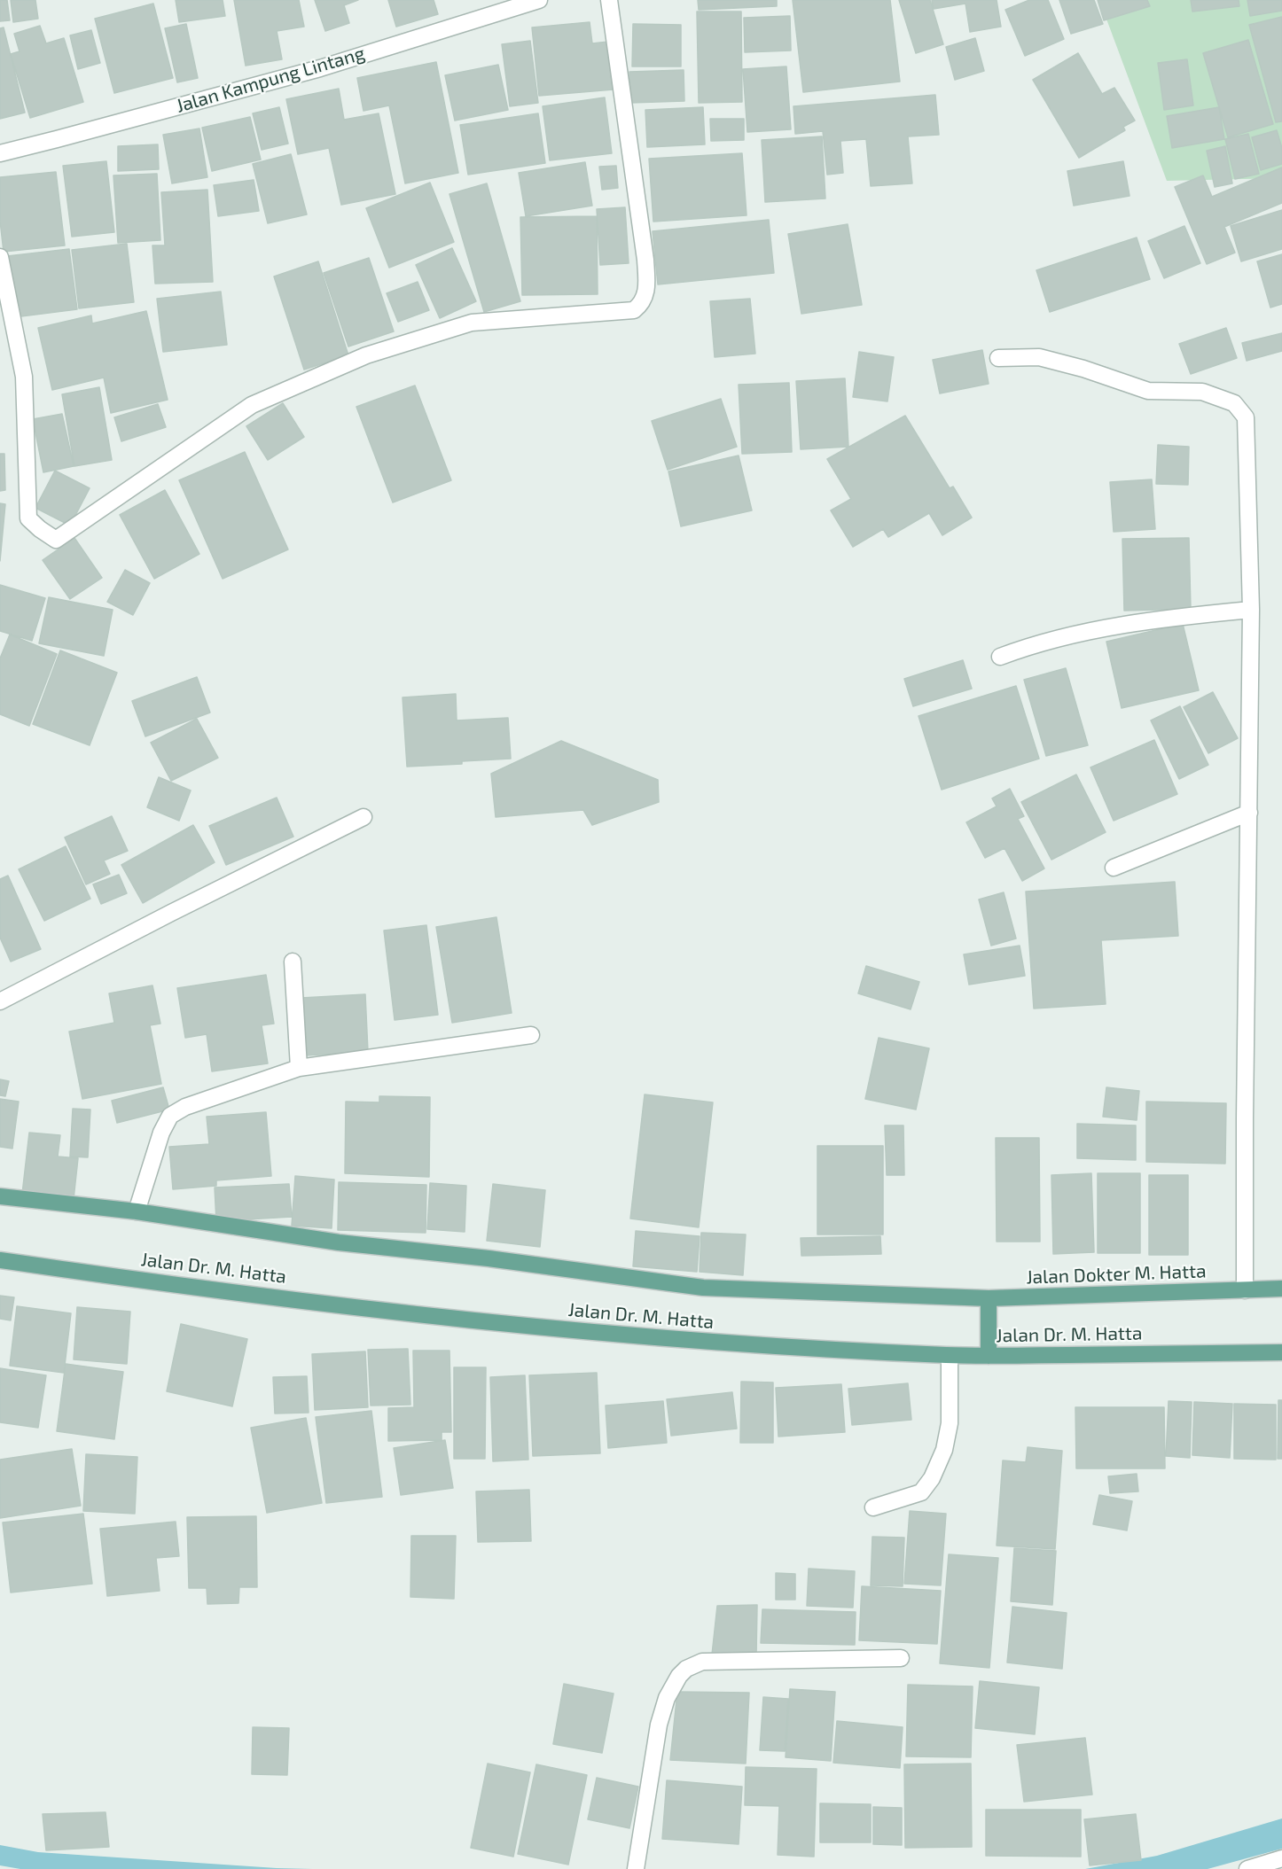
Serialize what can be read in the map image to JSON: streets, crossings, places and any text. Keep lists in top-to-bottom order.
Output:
{
  "streets": {
    "main road": ["Jalan Dr. M. Hatta", "Jalan Dokter M. Hatta"],
    "street": ["Jalan Kampung Lintang"]
  },
  "crossings": [
    ["Jalan Dr. M. Hatta", "Jalan Dokter M. Hatta"]
  ]
}
